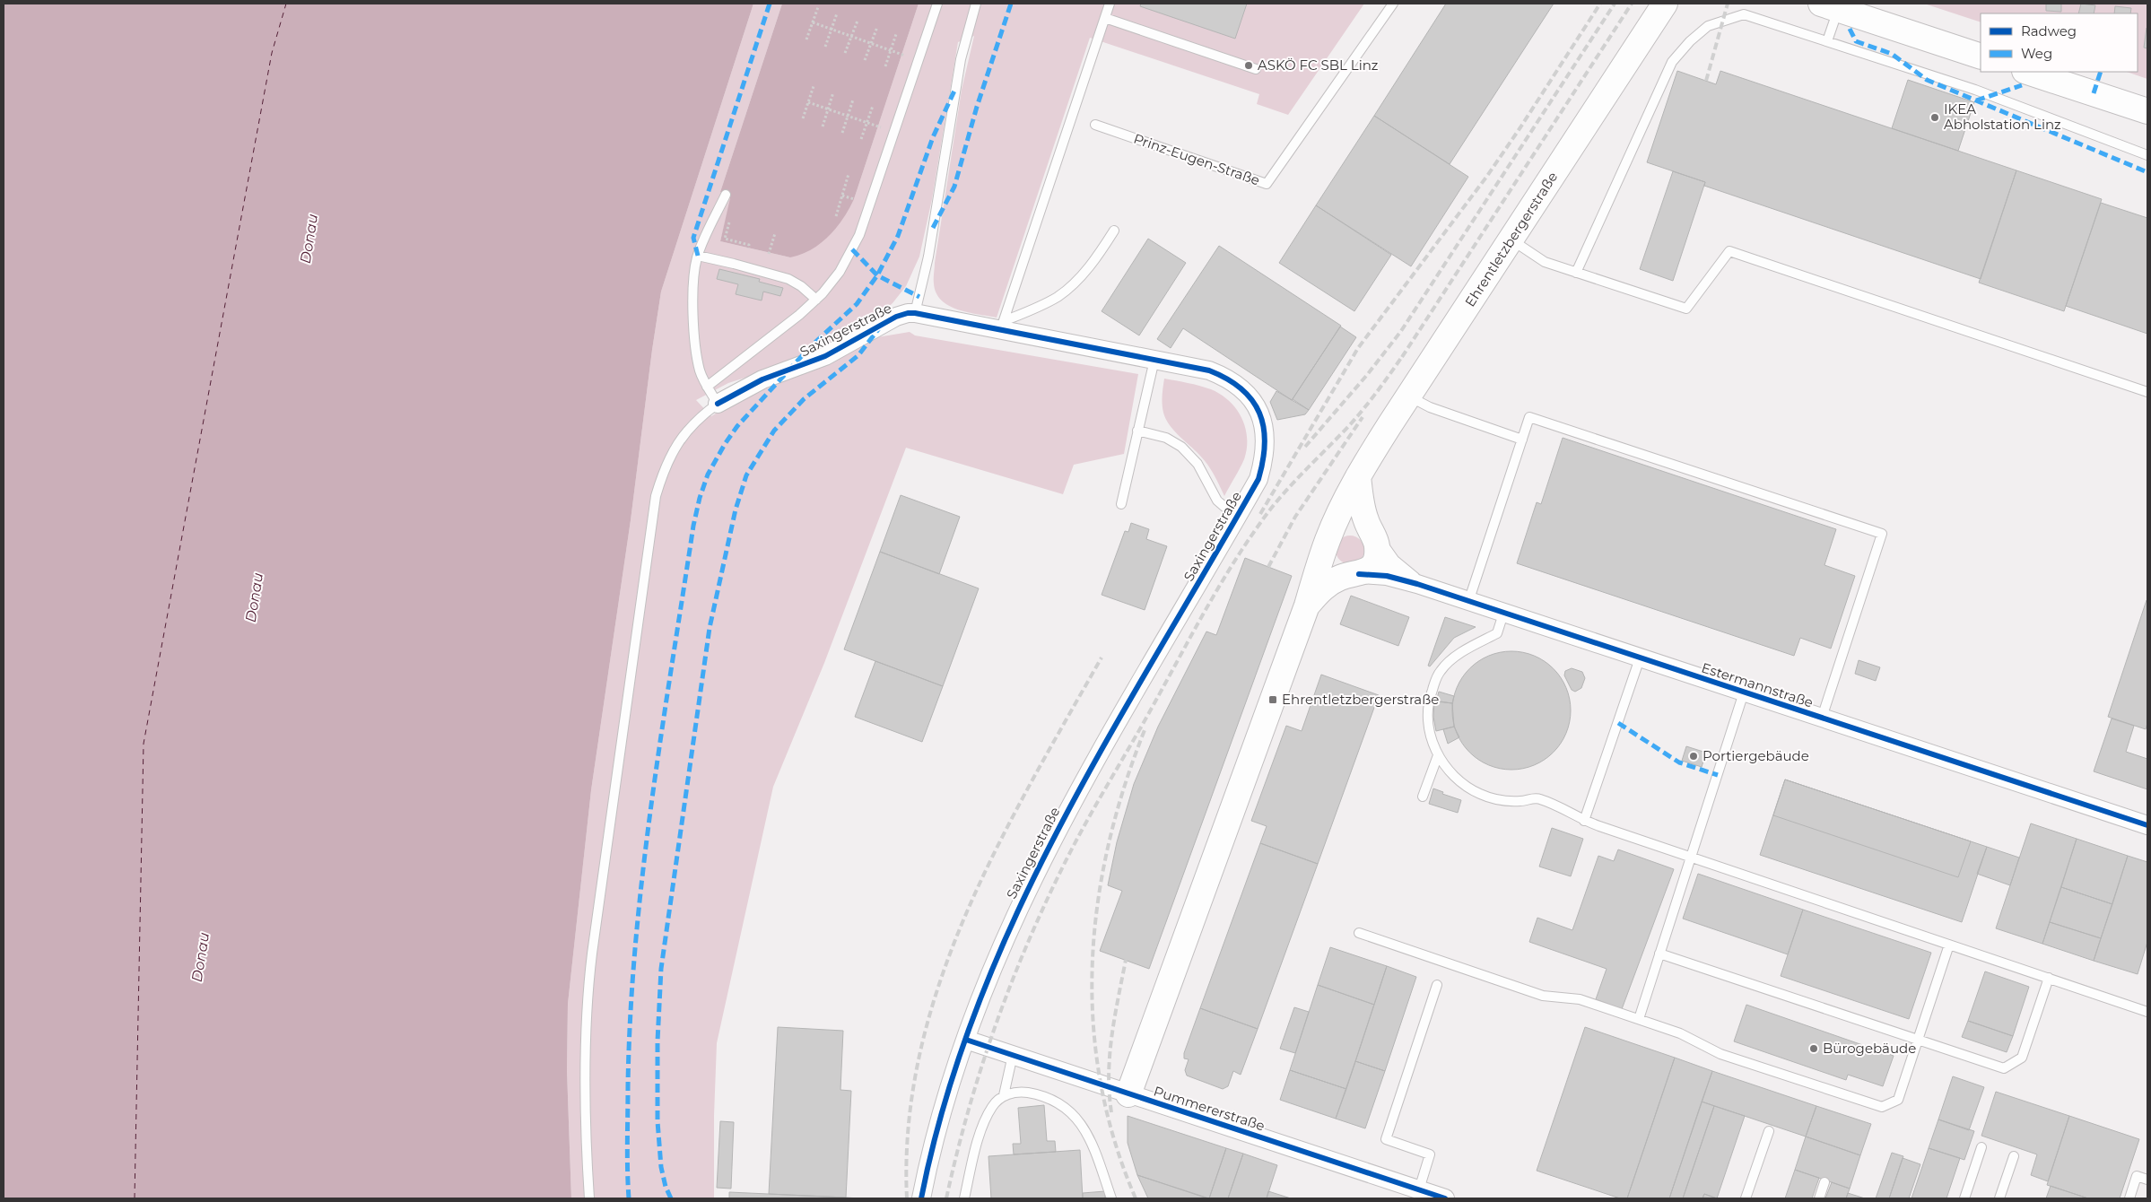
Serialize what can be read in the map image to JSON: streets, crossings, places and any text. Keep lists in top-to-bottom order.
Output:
{
  "streets": {
    "street": [
      "Ehrentletzbergerstraße",
      "Saxingerstraße",
      "Estermannstraße",
      "Pummererstraße"
    ],
    "lane": ["Prinz-Eugen-Straße"]
  },
  "crossings": [
    ["Ehrentletzbergerstraße", "Estermannstraße"],
    ["Ehrentletzbergerstraße", "Pummererstraße"],
    ["Saxingerstraße", "Pummererstraße"]
  ],
  "water": ["Donau"],
  "places": {
    "other": [
      "ASKÖ FC SBL Linz",
      "IKEA Abholstation Linz",
      "Portiergebäude",
      "Bürogebäude"
    ],
    "transit": ["Ehrentletzbergerstraße"]
  },
  "legend": ["Radweg", "Weg"]
}
